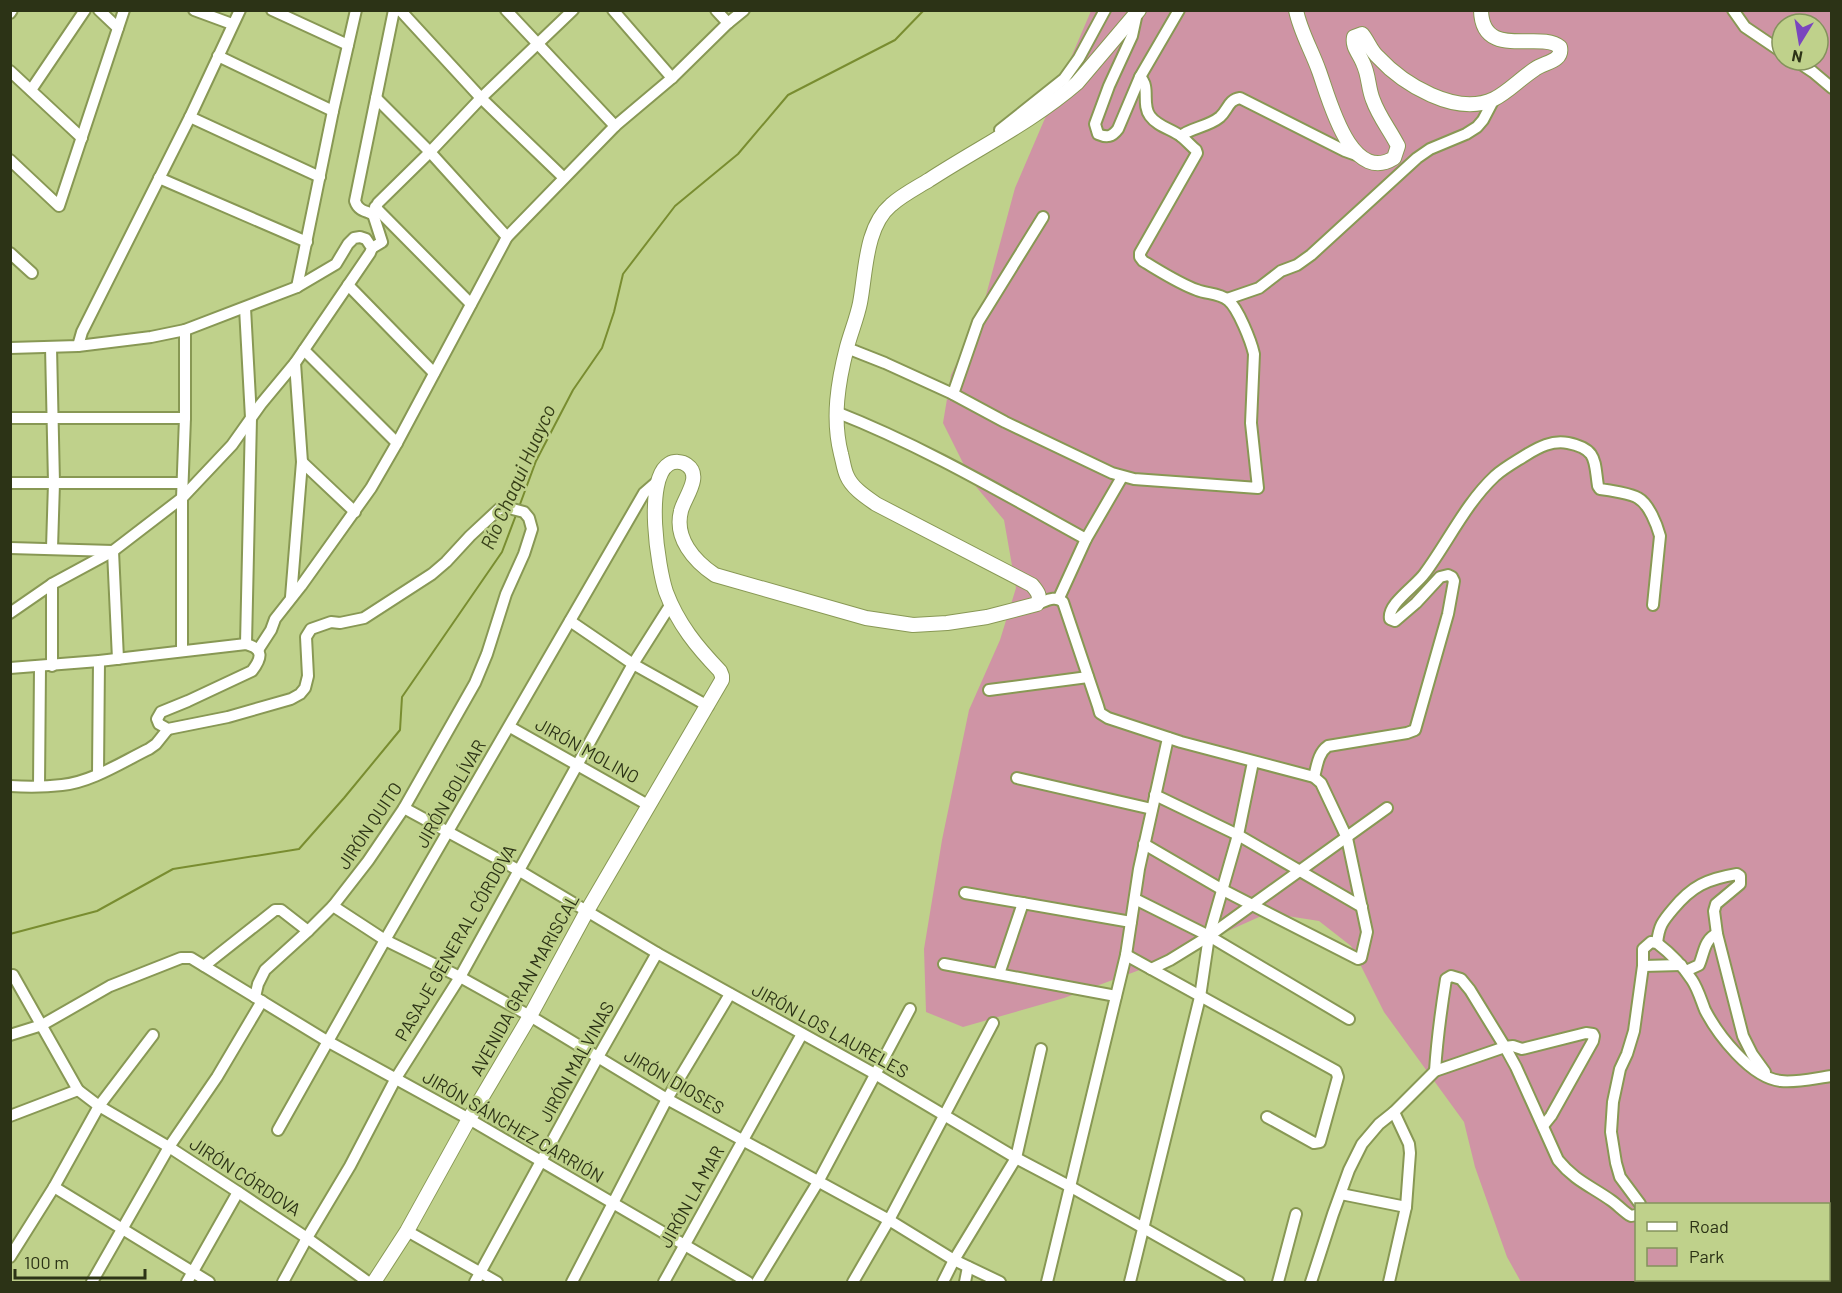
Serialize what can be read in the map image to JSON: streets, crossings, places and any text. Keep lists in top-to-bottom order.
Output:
{
  "streets": {
    "street": [
      "JIRÓN MOLINO",
      "JIRÓN BOLÍVAR",
      "JIRÓN QUITO",
      "PASAJE GENERAL CÓRDOVA",
      "AVENIDA GRAN MARISCAL",
      "JIRÓN LOS LAURELES",
      "JIRÓN MALVINAS",
      "JIRÓN DIOSES",
      "JIRÓN SÁNCHEZ CARRIÓN",
      "JIRÓN CÓRDOVA",
      "JIRÓN LA MAR"
    ]
  },
  "crossings": [
    ["JIRÓN MOLINO", "JIRÓN BOLÍVAR"],
    ["JIRÓN MOLINO", "PASAJE GENERAL CÓRDOVA"],
    ["JIRÓN MOLINO", "AVENIDA GRAN MARISCAL"],
    ["JIRÓN BOLÍVAR", "JIRÓN LOS LAURELES"],
    ["JIRÓN BOLÍVAR", "JIRÓN DIOSES"],
    ["JIRÓN BOLÍVAR", "JIRÓN SÁNCHEZ CARRIÓN"],
    ["JIRÓN QUITO", "JIRÓN LOS LAURELES"],
    ["JIRÓN QUITO", "JIRÓN DIOSES"],
    ["JIRÓN QUITO", "JIRÓN SÁNCHEZ CARRIÓN"],
    ["JIRÓN QUITO", "JIRÓN CÓRDOVA"],
    ["PASAJE GENERAL CÓRDOVA", "AVENIDA GRAN MARISCAL"],
    ["PASAJE GENERAL CÓRDOVA", "JIRÓN LOS LAURELES"],
    ["PASAJE GENERAL CÓRDOVA", "JIRÓN DIOSES"],
    ["PASAJE GENERAL CÓRDOVA", "JIRÓN SÁNCHEZ CARRIÓN"],
    ["PASAJE GENERAL CÓRDOVA", "JIRÓN CÓRDOVA"],
    ["AVENIDA GRAN MARISCAL", "JIRÓN LOS LAURELES"],
    ["AVENIDA GRAN MARISCAL", "JIRÓN DIOSES"],
    ["AVENIDA GRAN MARISCAL", "JIRÓN SÁNCHEZ CARRIÓN"],
    ["JIRÓN LOS LAURELES", "JIRÓN MALVINAS"],
    ["JIRÓN LOS LAURELES", "JIRÓN LA MAR"],
    ["JIRÓN MALVINAS", "JIRÓN DIOSES"],
    ["JIRÓN MALVINAS", "JIRÓN SÁNCHEZ CARRIÓN"],
    ["JIRÓN DIOSES", "JIRÓN LA MAR"],
    ["JIRÓN SÁNCHEZ CARRIÓN", "JIRÓN LA MAR"]
  ],
  "water": ["Río Chaqui Huayco"],
  "legend": ["Road", "Park"],
  "scale_bar": "100 m",
  "north": "bottom"
}
